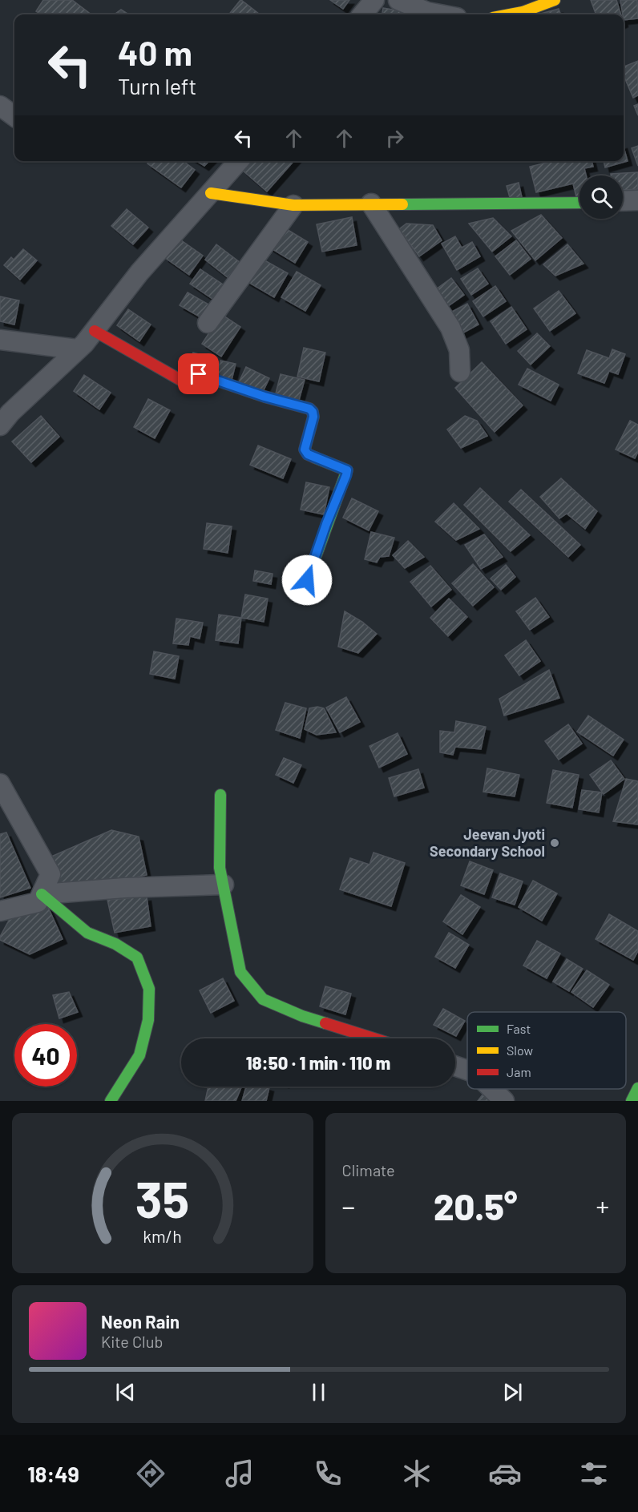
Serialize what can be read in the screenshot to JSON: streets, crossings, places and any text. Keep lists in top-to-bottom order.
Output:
{
  "places": ["Jeevan Jyoti Secondary School"],
  "legend": ["Fast", "Slow", "Jam"],
  "page": {
    "turn": ["40 m", "Turn left"],
    "limit": "40",
    "trip": "18:50 · 1 min · 110 m",
    "tile": "Climate",
    "heat": ["−", "20.5°", "+"],
    "song": ["Neon Rain", "Kite Club"],
    "tabs": "18:49",
    "gauge": ["35", "km/h"]
  }
}
